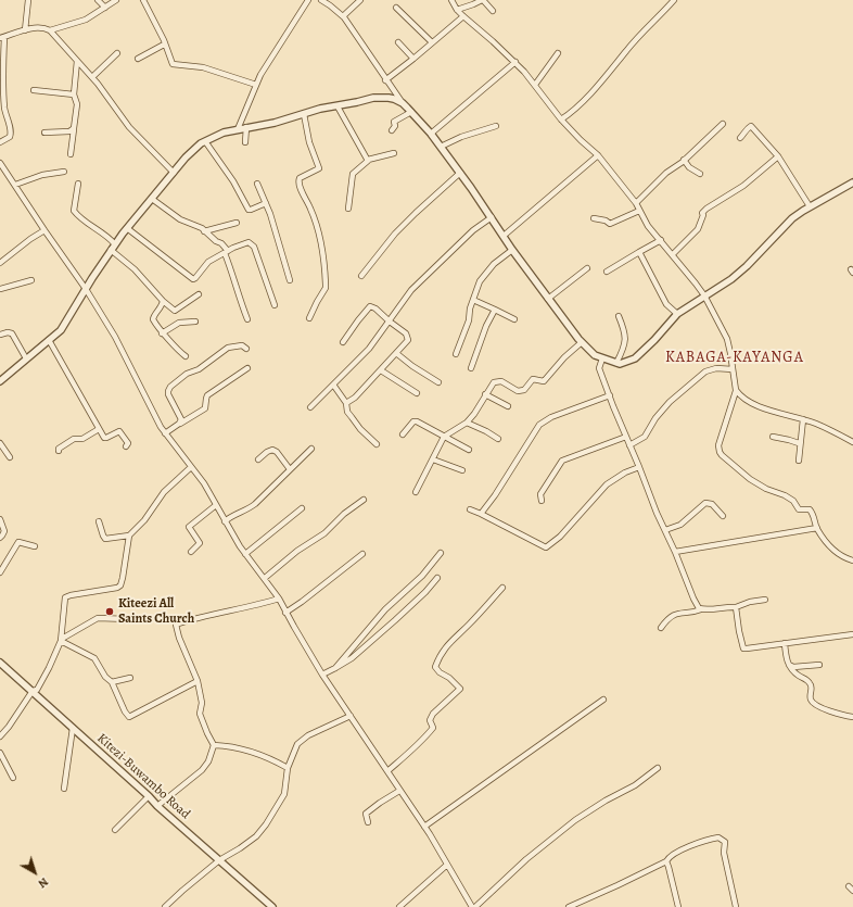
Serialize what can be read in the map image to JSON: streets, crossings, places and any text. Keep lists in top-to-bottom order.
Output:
{
  "streets": {
    "street": ["Kitezi-Buwambo Road"]
  },
  "districts": ["KABAGA-KAYANGA"],
  "places": ["Kiteezi All Saints Church"],
  "north": "bottom right"
}
